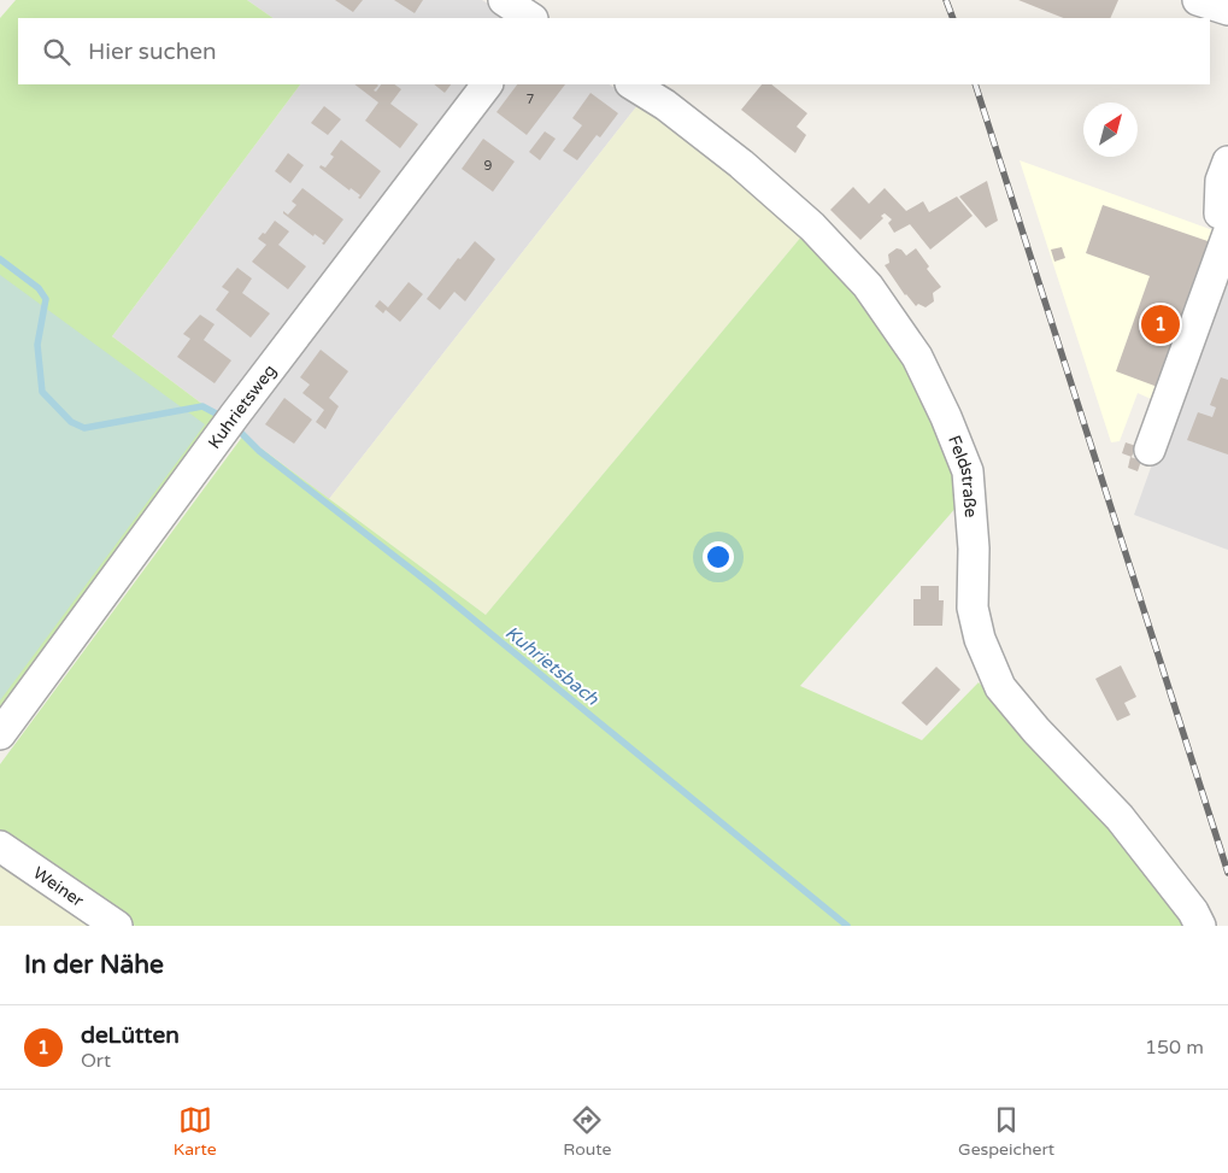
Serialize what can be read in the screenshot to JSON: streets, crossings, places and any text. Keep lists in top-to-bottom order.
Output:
{
  "streets": {
    "street": ["Kuhrietsweg", "Feldstraße", "Weiner"]
  },
  "water": ["Kuhrietsbach"],
  "house_numbers": ["7", "9"],
  "north": "top right",
  "page": {
    "search": "Hier suchen",
    "pins": "1",
    "heading": "In der Nähe",
    "list": [
      {
        "mark": "1",
        "name": "deLütten",
        "note": "Ort",
        "value": "150 m"
      }
    ],
    "nav": ["Karte", "Route", "Gespeichert"]
  }
}
